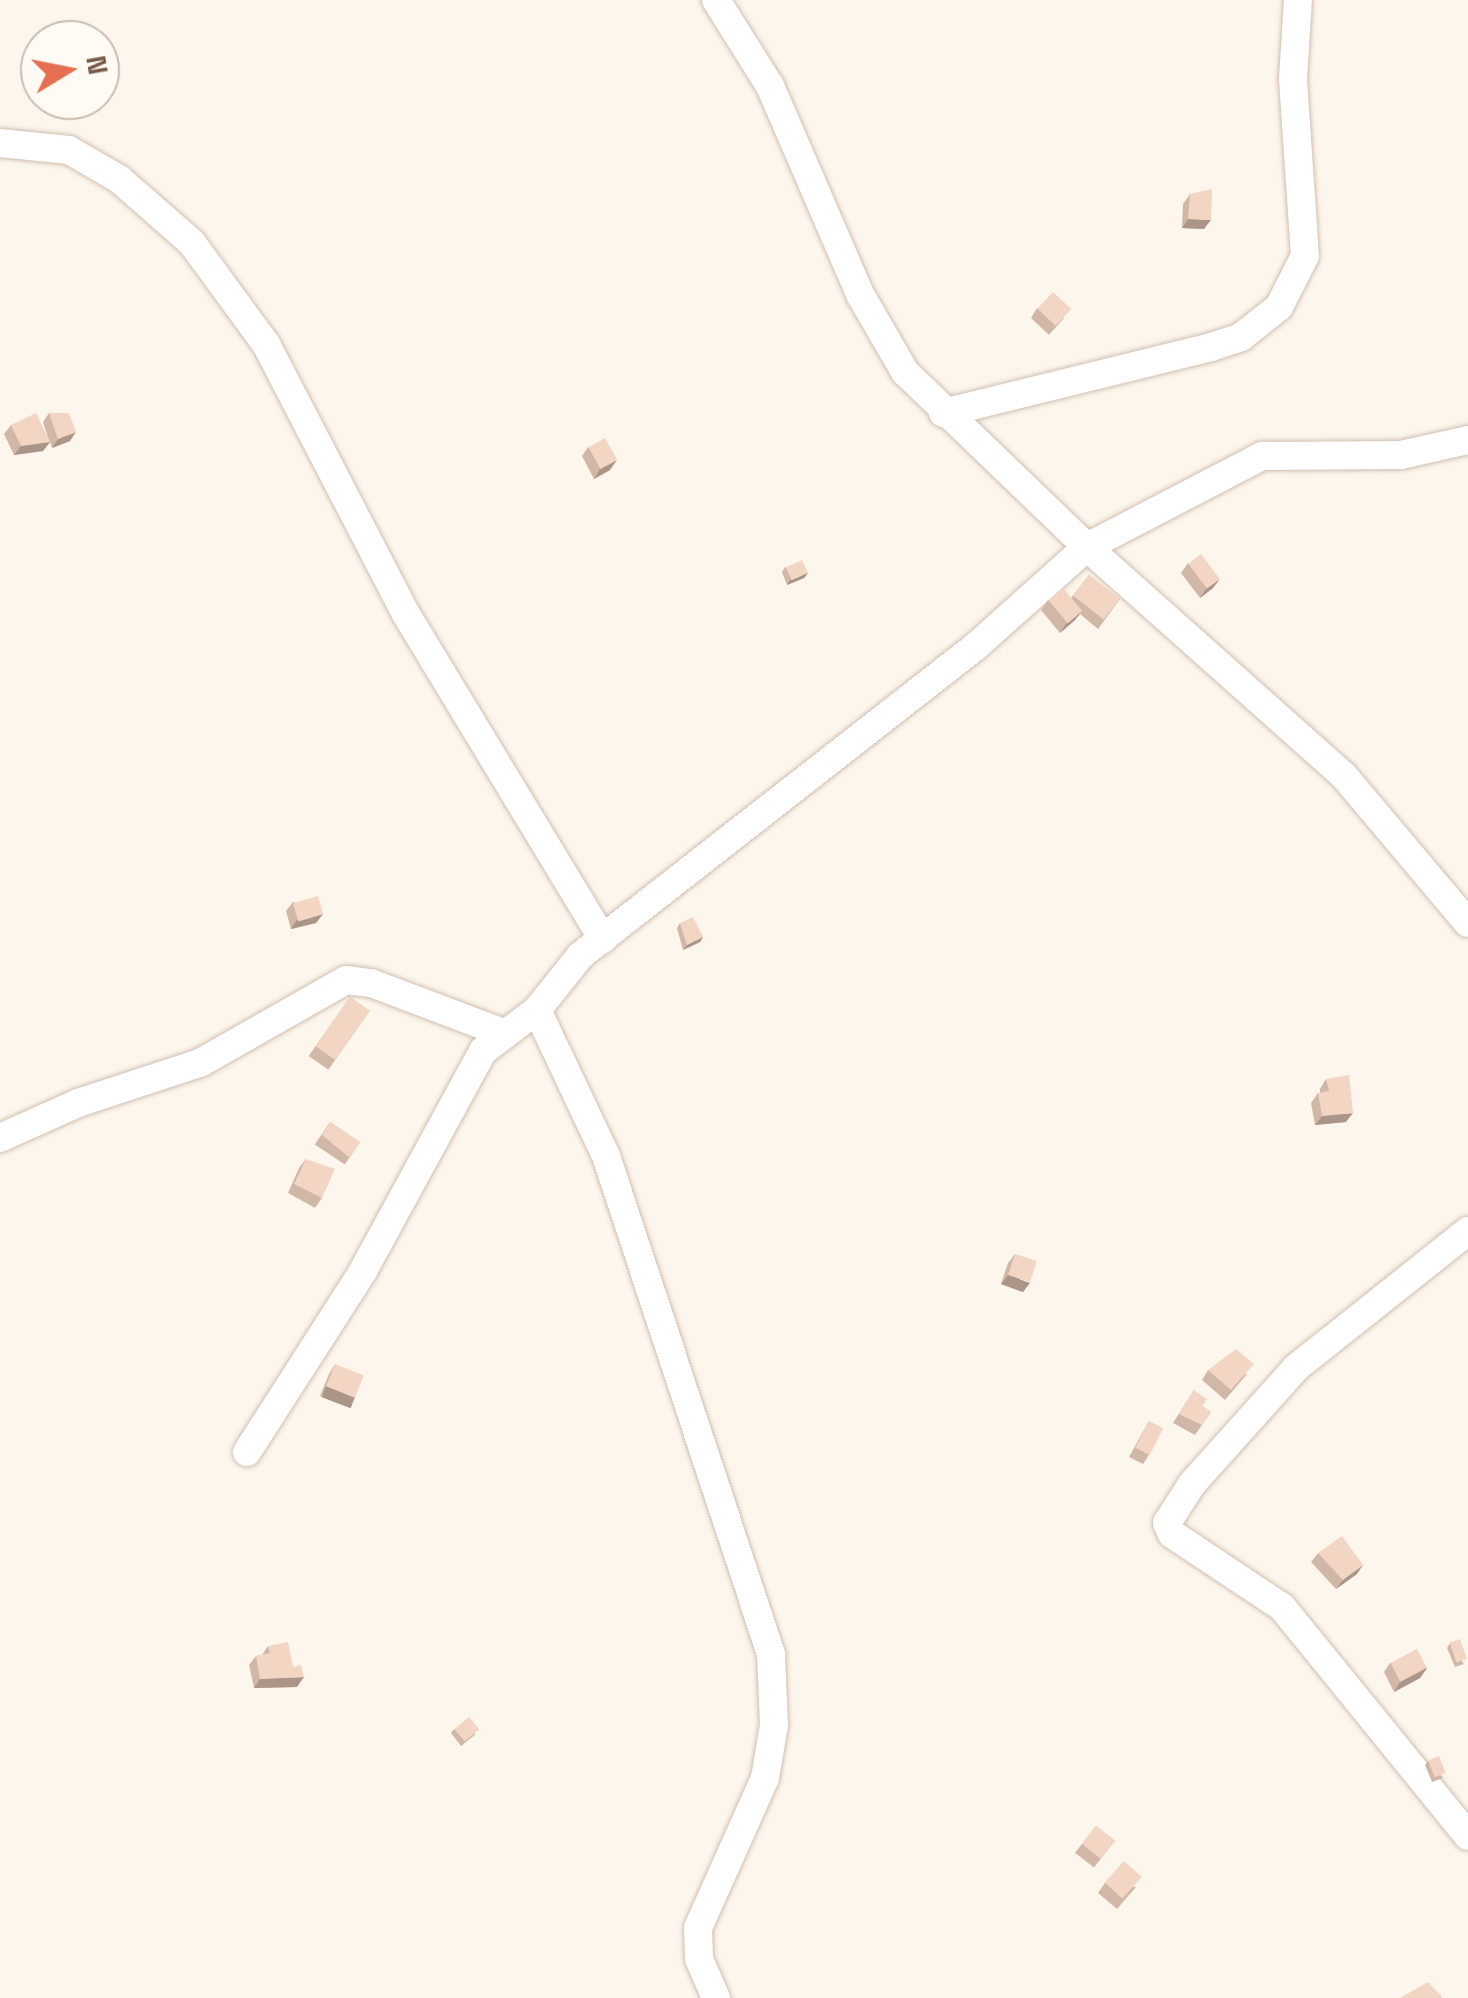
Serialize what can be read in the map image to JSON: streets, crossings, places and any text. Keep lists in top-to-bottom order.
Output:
{
  "north": "right"
}
